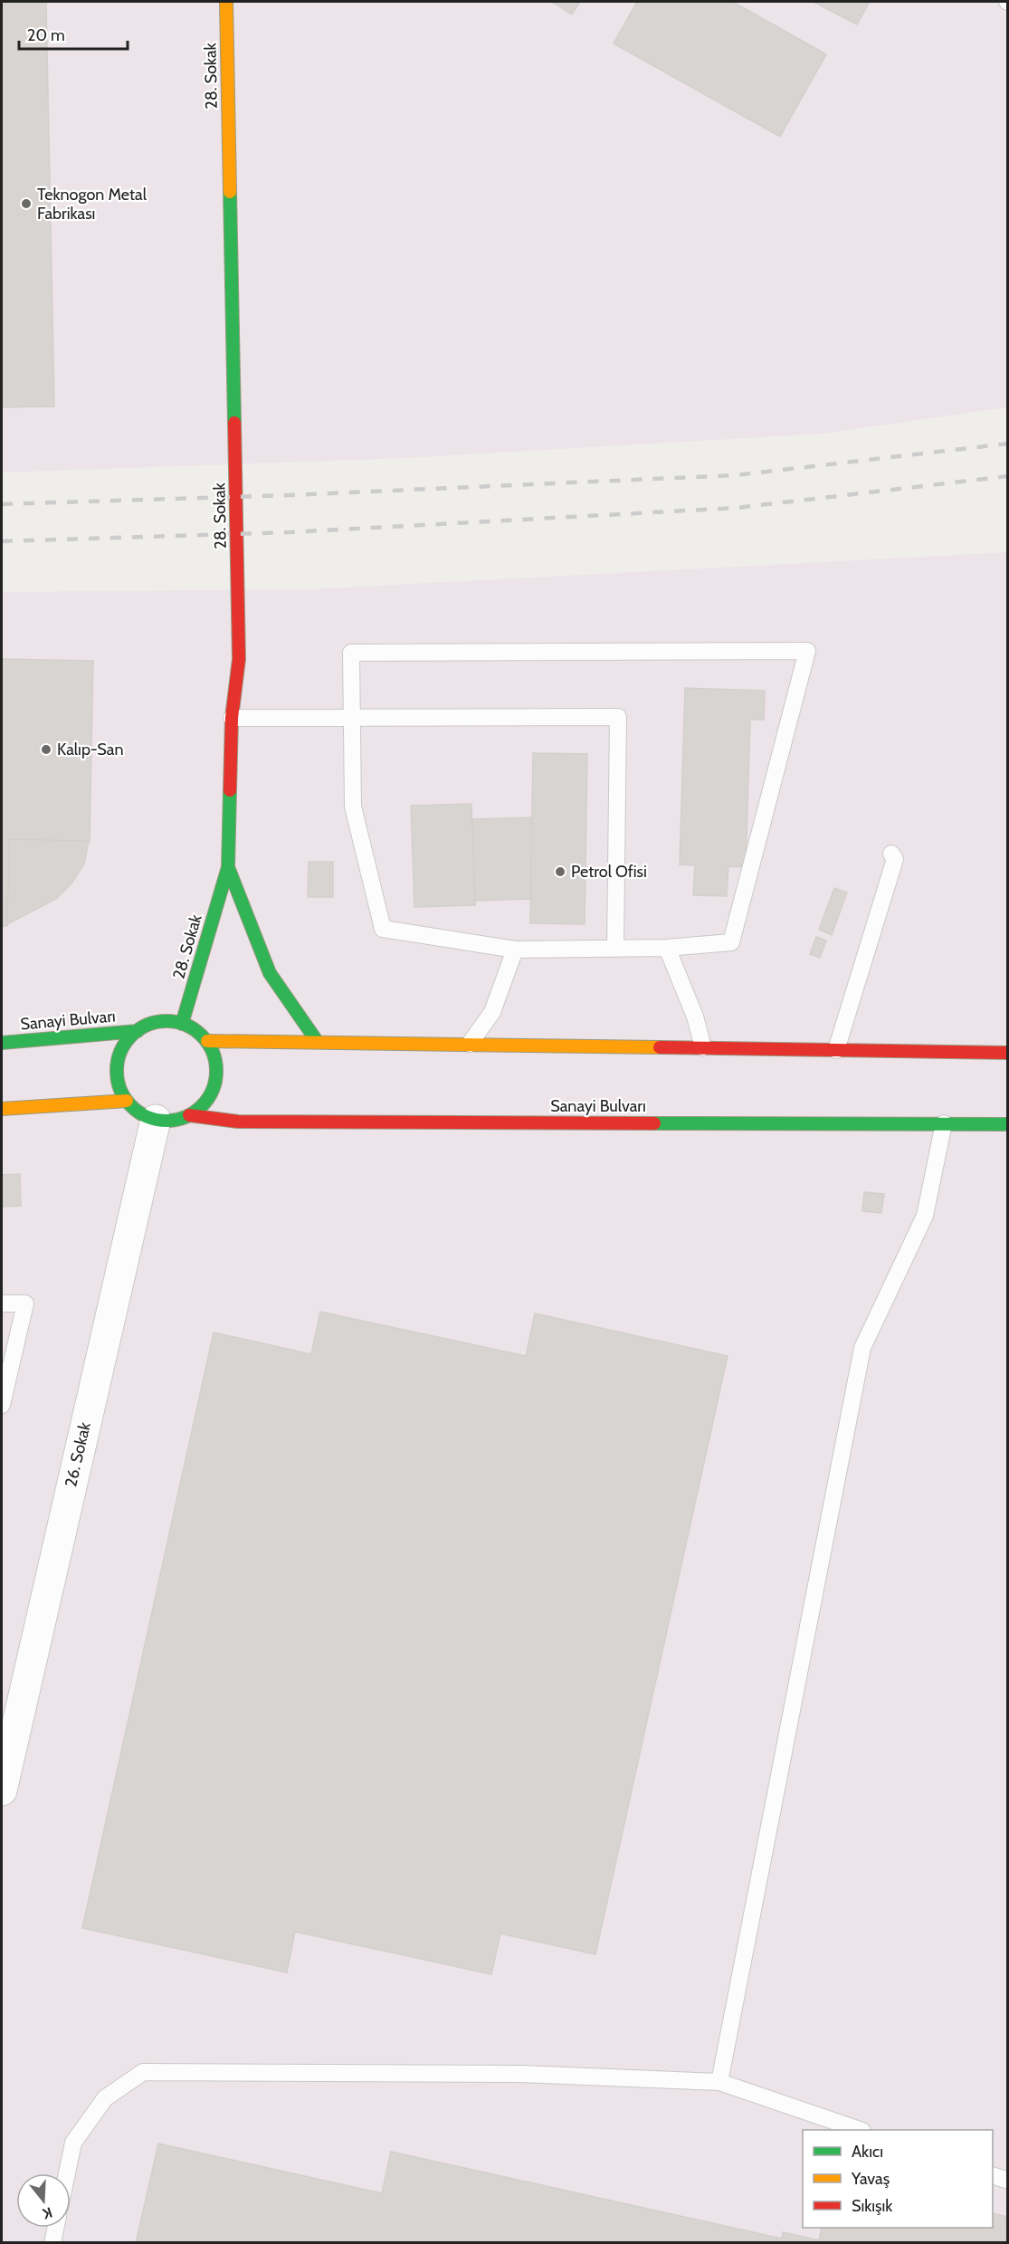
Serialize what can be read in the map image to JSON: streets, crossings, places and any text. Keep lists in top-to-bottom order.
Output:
{
  "streets": {
    "main road": ["28. Sokak", "Sanayi Bulvarı"],
    "street": ["26. Sokak"]
  },
  "crossings": [
    ["28. Sokak", "Sanayi Bulvarı"],
    ["28. Sokak", "26. Sokak"],
    ["Sanayi Bulvarı", "26. Sokak"]
  ],
  "places": ["Teknogon Metal Fabrikası", "Kalıp-San", "Petrol Ofisi"],
  "legend": ["Akıcı", "Yavaş", "Sıkışık"],
  "scale_bar": "20 m",
  "north": "bottom"
}
